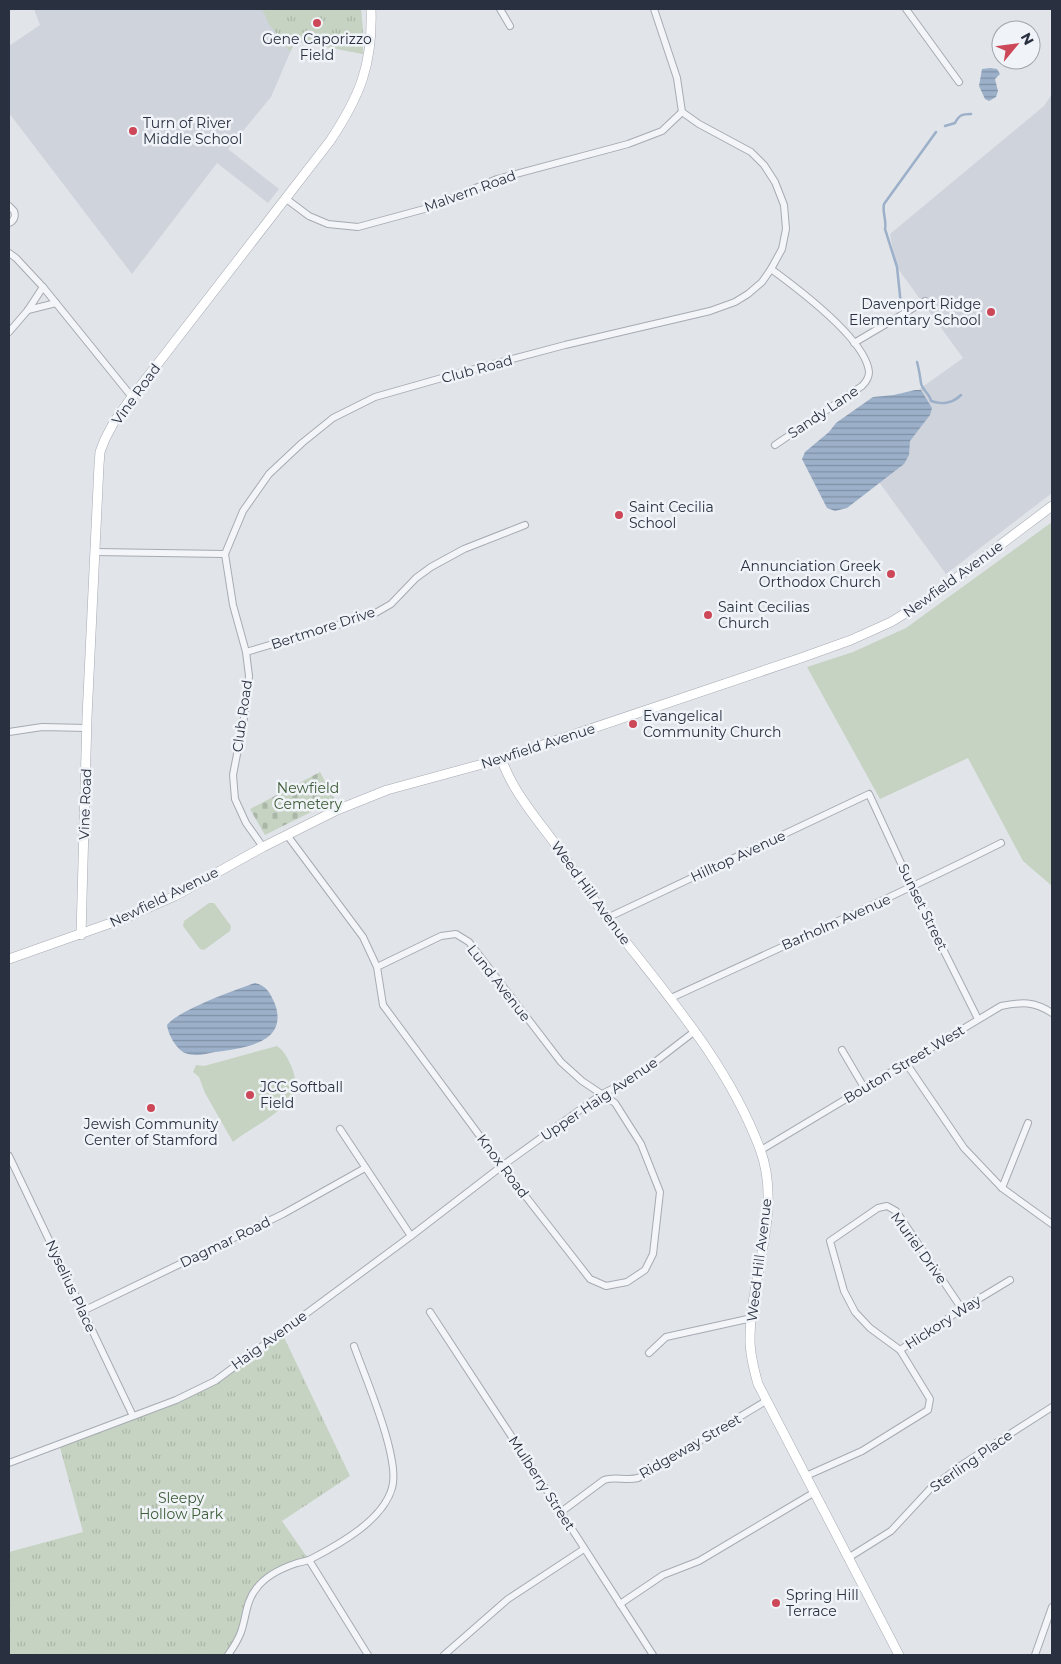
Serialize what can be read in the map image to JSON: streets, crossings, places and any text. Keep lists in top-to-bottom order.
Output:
{
  "streets": {
    "main road": ["Vine Road", "Newfield Avenue", "Weed Hill Avenue"],
    "street": [
      "Malvern Road",
      "Club Road",
      "Sandy Lane",
      "Bertmore Drive",
      "Hilltop Avenue",
      "Sunset Street",
      "Barholm Avenue",
      "Lund Avenue",
      "Bouton Street West",
      "Upper Haig Avenue",
      "Knox Road",
      "Dagmar Road",
      "Muriel Drive",
      "Nyselius Place",
      "Hickory Way",
      "Haig Avenue",
      "Ridgeway Street",
      "Sterling Place",
      "Mulberry Street"
    ]
  },
  "crossings": [
    ["Malvern Road", "Club Road"],
    ["Malvern Road", "Vine Road"],
    ["Club Road", "Sandy Lane"],
    ["Club Road", "Newfield Avenue"],
    ["Club Road", "Bertmore Drive"],
    ["Vine Road", "Newfield Avenue"],
    ["Newfield Avenue", "Weed Hill Avenue"],
    ["Newfield Avenue", "Knox Road"],
    ["Hilltop Avenue", "Weed Hill Avenue"],
    ["Hilltop Avenue", "Sunset Street"],
    ["Weed Hill Avenue", "Barholm Avenue"],
    ["Weed Hill Avenue", "Bouton Street West"],
    ["Weed Hill Avenue", "Upper Haig Avenue"],
    ["Weed Hill Avenue", "Hickory Way"],
    ["Weed Hill Avenue", "Ridgeway Street"],
    ["Weed Hill Avenue", "Sterling Place"],
    ["Sunset Street", "Barholm Avenue"],
    ["Sunset Street", "Bouton Street West"],
    ["Lund Avenue", "Upper Haig Avenue"],
    ["Lund Avenue", "Knox Road"],
    ["Upper Haig Avenue", "Knox Road"],
    ["Upper Haig Avenue", "Haig Avenue"],
    ["Knox Road", "Haig Avenue"],
    ["Dagmar Road", "Nyselius Place"],
    ["Muriel Drive", "Hickory Way"],
    ["Nyselius Place", "Haig Avenue"],
    ["Ridgeway Street", "Mulberry Street"]
  ],
  "parks": ["Newfield Cemetery", "Sleepy Hollow Park"],
  "places": [
    "Gene Caporizzo Field",
    "Turn of River Middle School",
    "Davenport Ridge Elementary School",
    "Saint Cecilia School",
    "Annunciation Greek Orthodox Church",
    "Saint Cecilias Church",
    "Evangelical Community Church",
    "JCC Softball Field",
    "Jewish Community Center of Stamford",
    "Spring Hill Terrace"
  ],
  "north": "top right"
}
